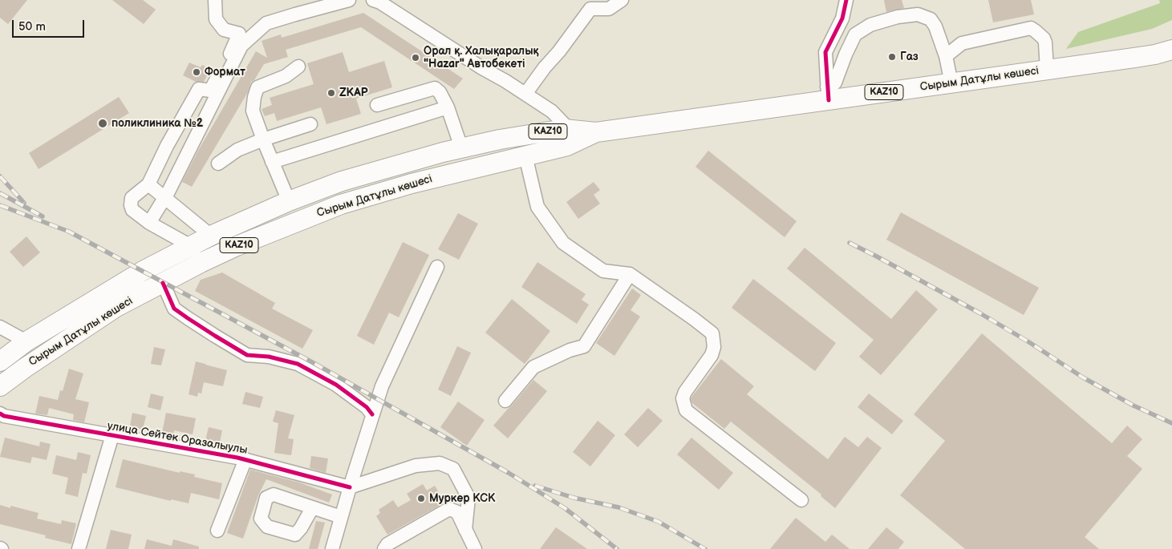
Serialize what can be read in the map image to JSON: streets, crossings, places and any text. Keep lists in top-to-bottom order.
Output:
{
  "streets": {
    "highway": ["Сырым Датұлы көшесі", "KAZ10"],
    "street": ["улица Сейтек Оразалыулы"]
  },
  "places": [
    "Газ",
    "Орал қ. Халықаралық \"Hazar\" Автобекеті",
    "Формат",
    "ZKAP",
    "поликлиника №2",
    "Муркер КСК"
  ],
  "scale_bar": "50 m"
}
